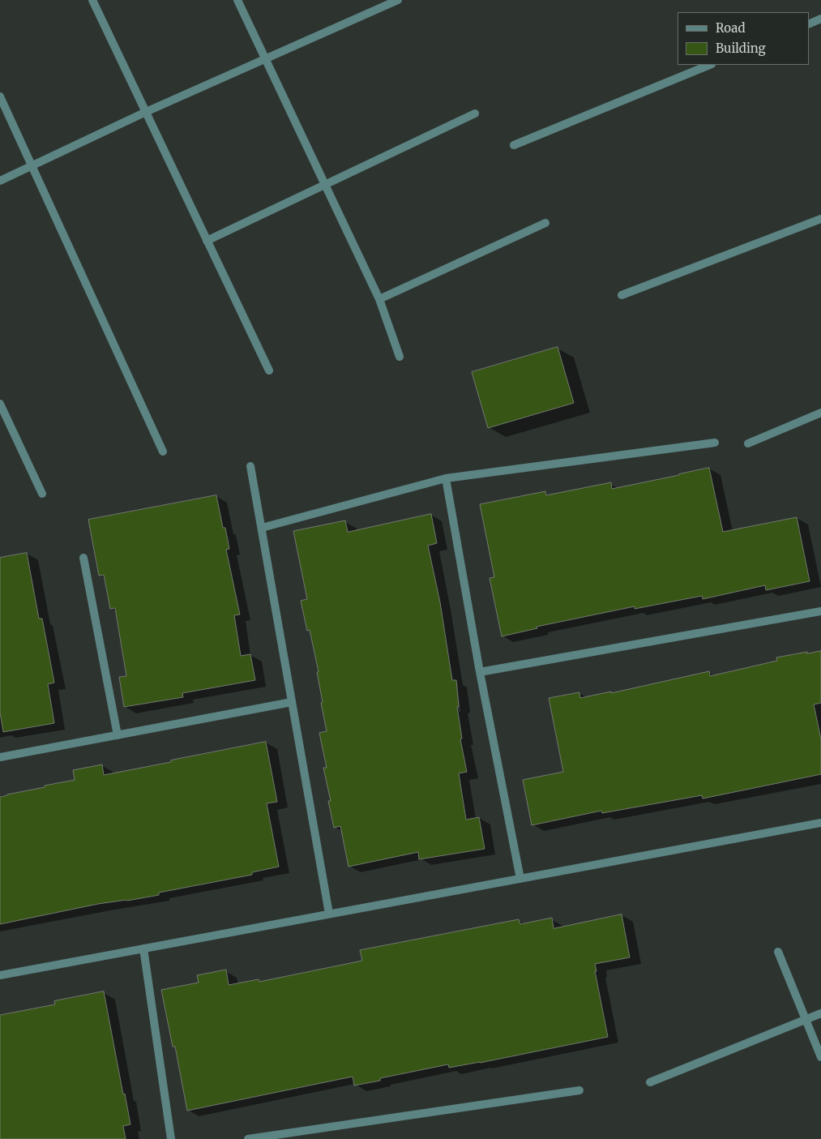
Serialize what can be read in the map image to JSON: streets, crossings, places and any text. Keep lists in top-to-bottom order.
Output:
{
  "legend": ["Road", "Building"]
}
